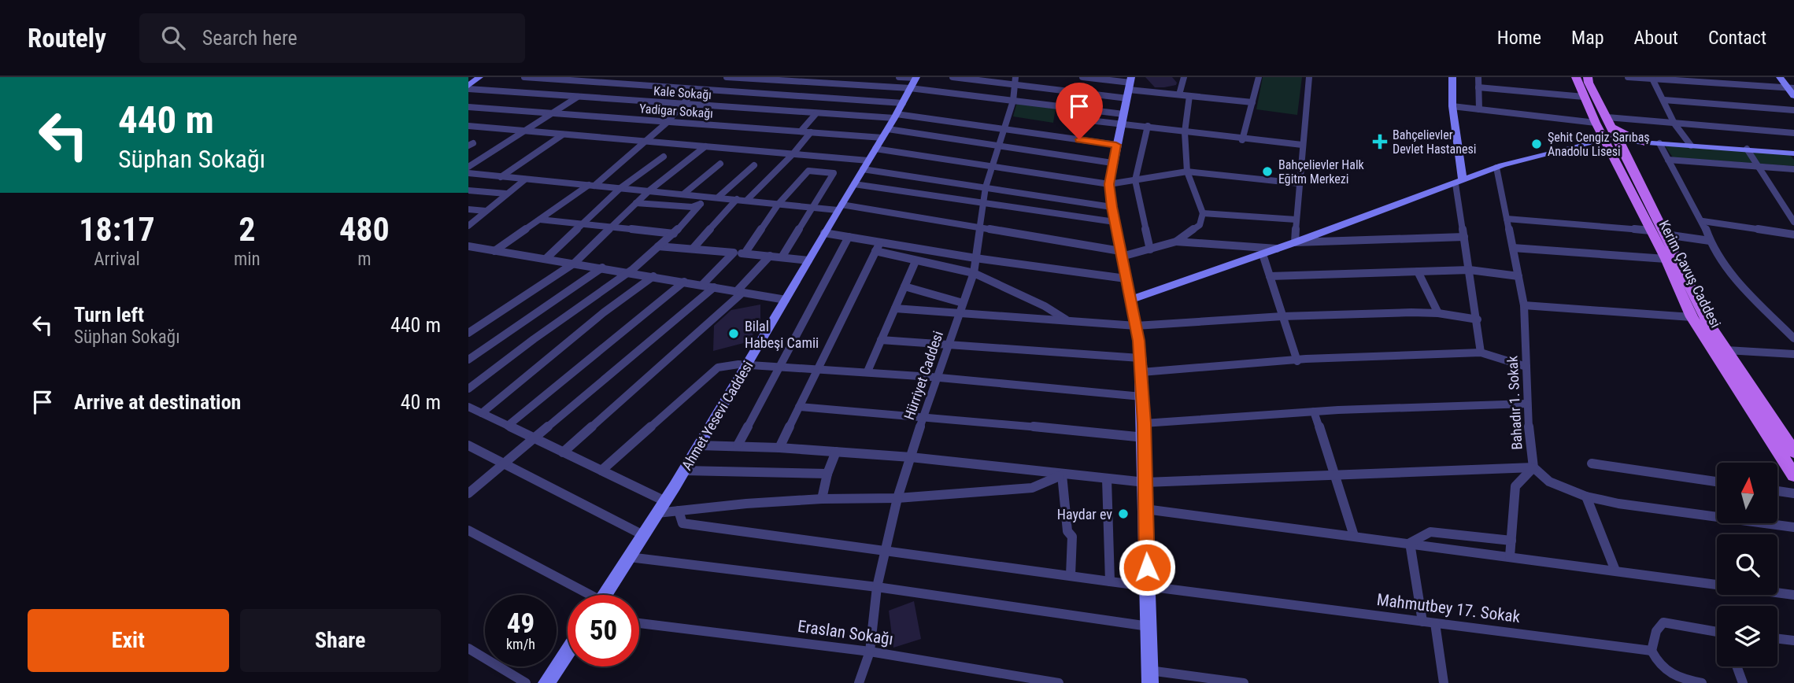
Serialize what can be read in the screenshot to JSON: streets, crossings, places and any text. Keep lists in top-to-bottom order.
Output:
{
  "streets": {
    "main road": ["Kerim Çavuş Caddesi"],
    "street": [
      "Kale Sokağı",
      "Yadigar Sokağı",
      "Hürriyet Caddesi",
      "Bahadır 1. Sokak",
      "Ahmet Yesevi Caddesi",
      "Mahmutbey 17. Sokak",
      "Eraslan Sokağı"
    ]
  },
  "crossings": [
    ["Kale Sokağı", "Ahmet Yesevi Caddesi"],
    ["Yadigar Sokağı", "Hürriyet Caddesi"],
    ["Yadigar Sokağı", "Ahmet Yesevi Caddesi"],
    ["Hürriyet Caddesi", "Mahmutbey 17. Sokak"],
    ["Hürriyet Caddesi", "Eraslan Sokağı"]
  ],
  "places": {
    "health": ["Bahçelievler Devlet Hastanesi"],
    "other": [
      "Şehit Cengiz Sarıbaş Anadolu Lisesi",
      "Bahçelievler Halk Eğitm Merkezi",
      "Bilal Habeşi Camii",
      "Haydar ev"
    ]
  },
  "north": "top",
  "page": {
    "header": "Routely",
    "search": "Search here",
    "nav": [
      "Home",
      "Map",
      "About",
      "Contact"
    ],
    "turn": ["440 m", "Süphan Sokağı"],
    "eta": [
      "18:17",
      "Arrival",
      "2",
      "min",
      "480",
      "m"
    ],
    "list": [
      {
        "name": "Turn left",
        "note": "Süphan Sokağı",
        "value": "440 m"
      },
      {
        "name": "Arrive at destination",
        "value": "40 m"
      }
    ],
    "speed": "49 km/h",
    "limit": "50",
    "buttons": ["Exit", "Share"]
  }
}
